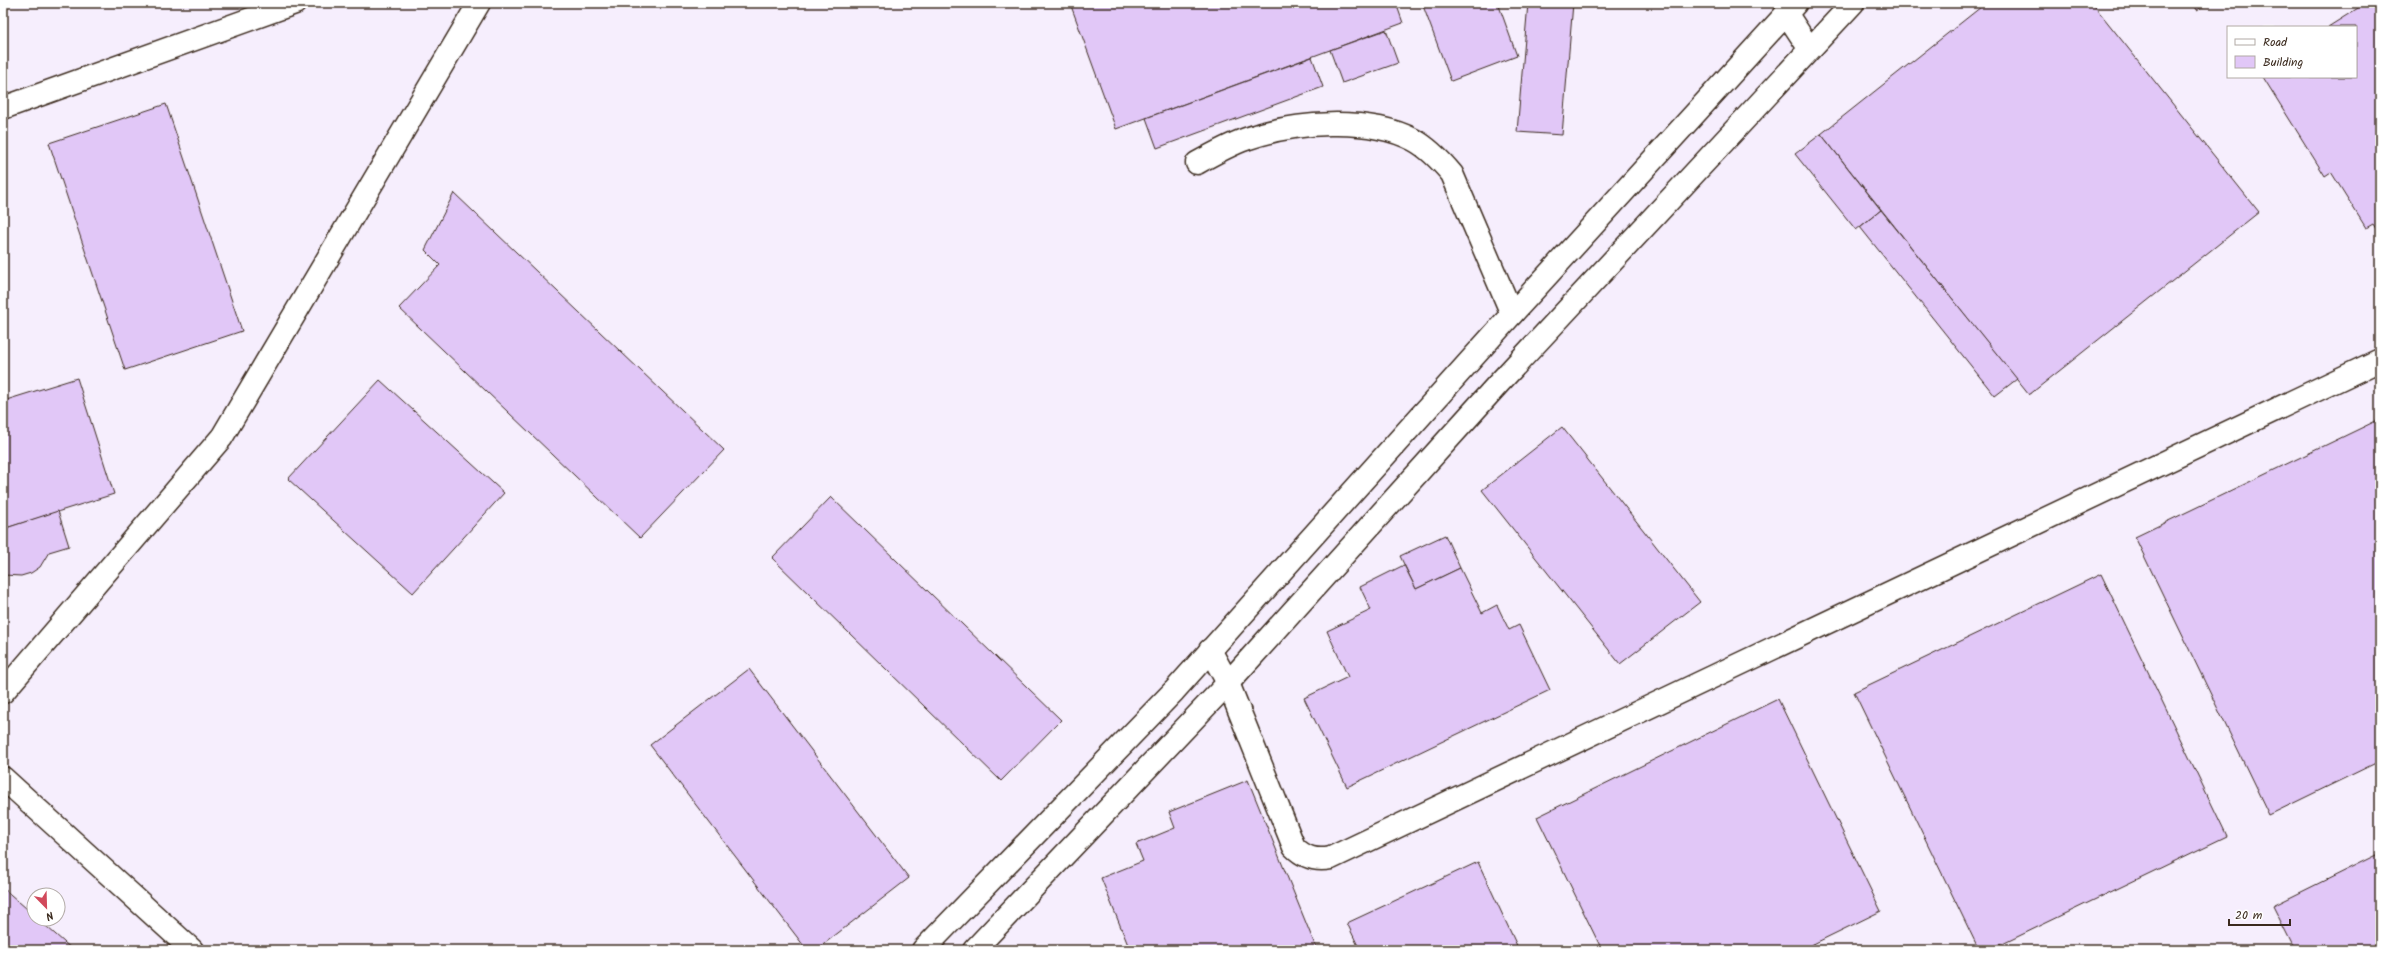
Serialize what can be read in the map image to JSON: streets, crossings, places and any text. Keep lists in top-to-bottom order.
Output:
{
  "legend": ["Road", "Building"],
  "scale_bar": "20 m",
  "north": "bottom right"
}
